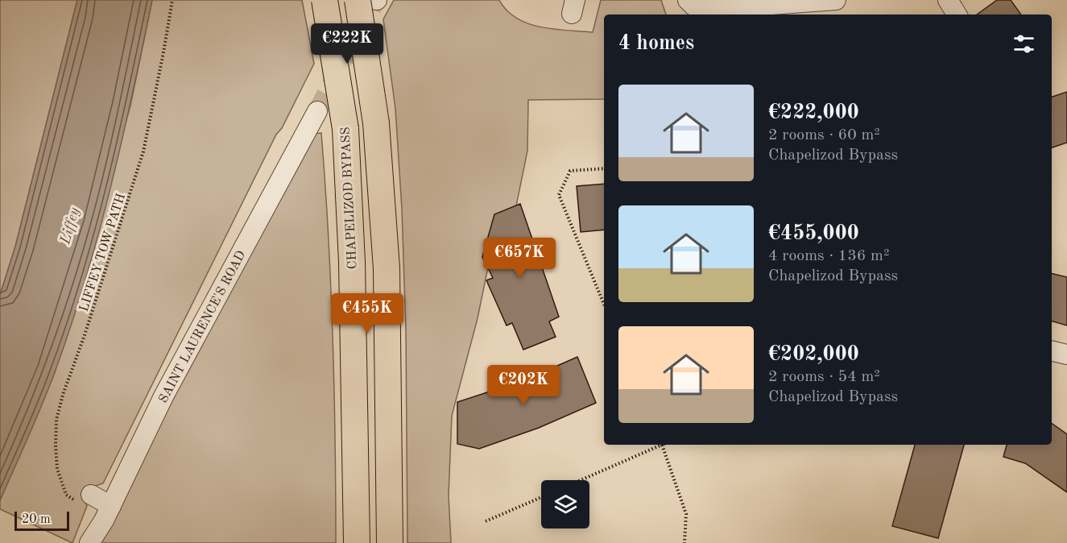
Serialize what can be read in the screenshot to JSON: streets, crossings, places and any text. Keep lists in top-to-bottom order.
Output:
{
  "streets": {
    "main road": ["CHAPELIZOD BYPASS"],
    "street": ["SAINT LAURENCE'S ROAD"],
    "path": ["LIFFEY TOW PATH"]
  },
  "water": ["Liffey"],
  "scale_bar": "20 m",
  "page": {
    "heading": "4 homes",
    "price": [
      "€222K",
      "€657K",
      "€455K",
      "€202K"
    ],
    "list": [
      {
        "name": "€222,000",
        "note": "2 rooms · 60 m² · Chapelizod Bypass"
      },
      {
        "name": "€455,000",
        "note": "4 rooms · 136 m² · Chapelizod Bypass"
      },
      {
        "name": "€202,000",
        "note": "2 rooms · 54 m² · Chapelizod Bypass"
      }
    ],
    "scale": "20 m"
  }
}
